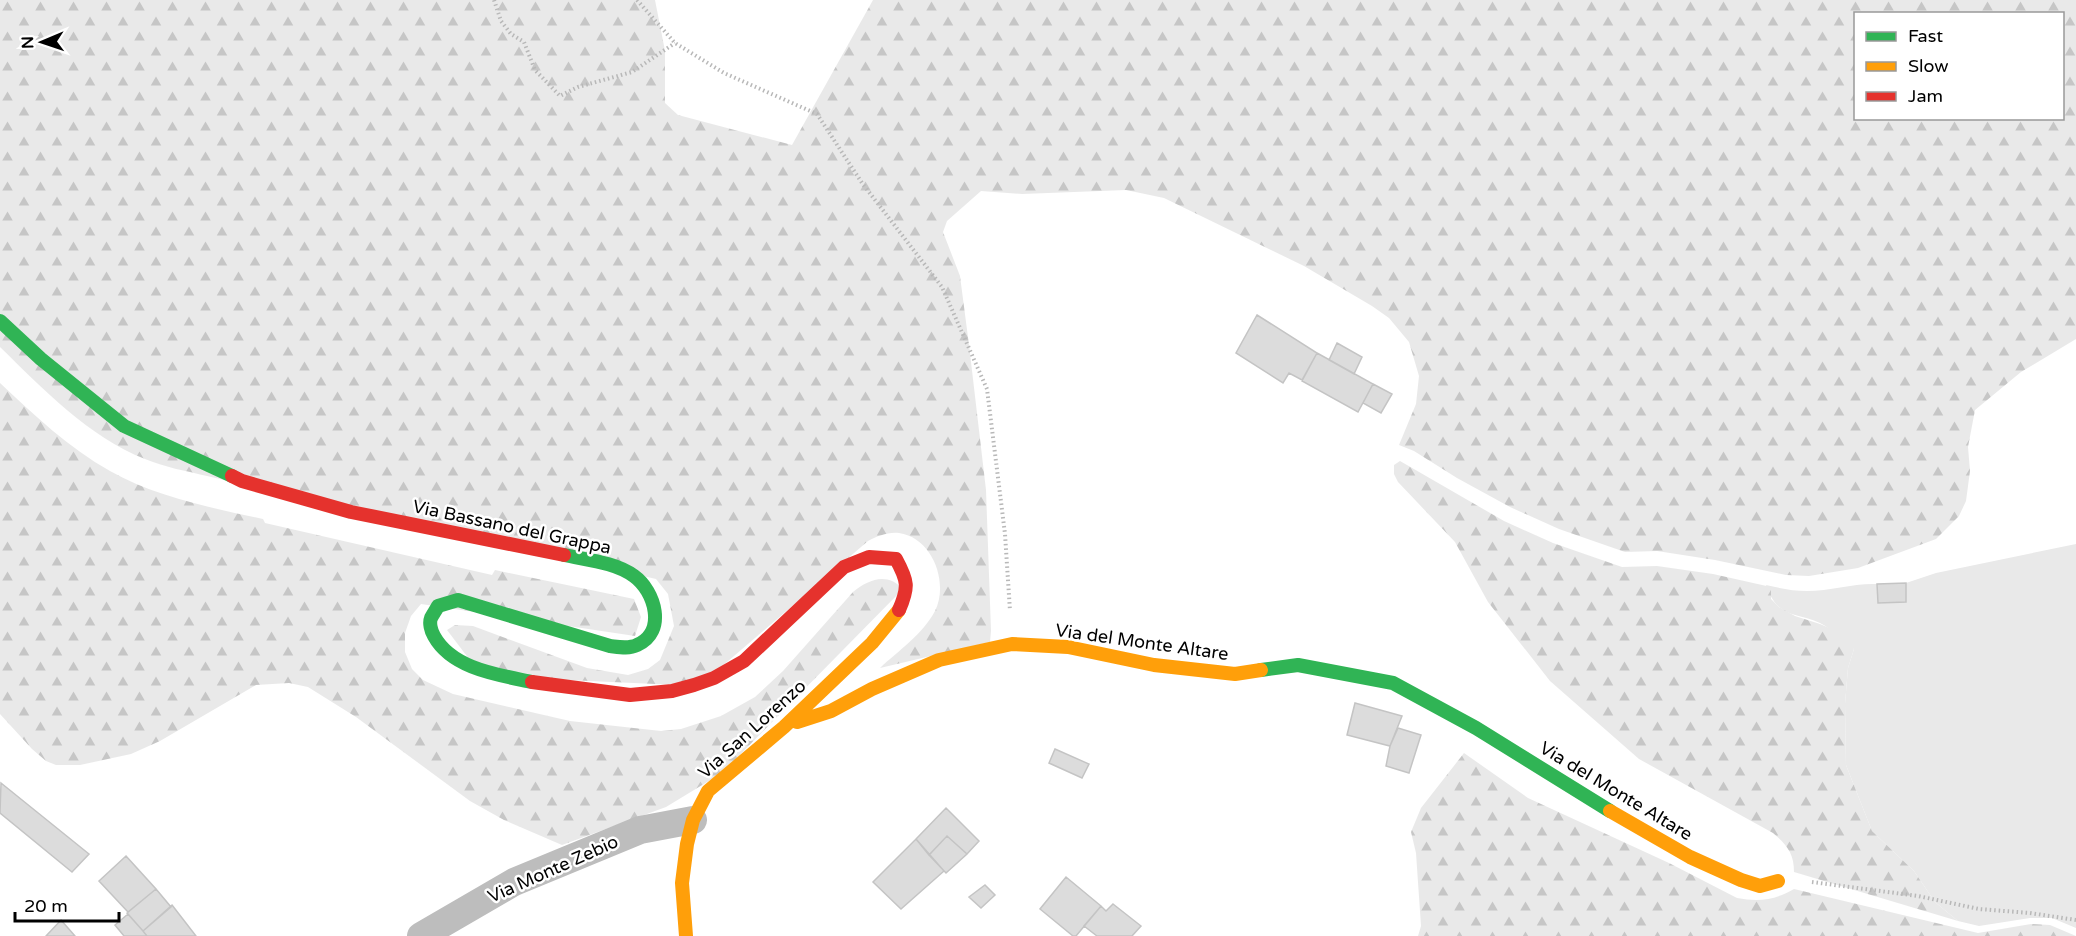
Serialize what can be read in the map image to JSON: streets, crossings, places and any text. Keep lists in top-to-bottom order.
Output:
{
  "streets": {
    "street": [
      "Via Bassano del Grappa",
      "Via del Monte Altare",
      "Via San Lorenzo",
      "Via Monte Zebio"
    ]
  },
  "crossings": [
    ["Via Bassano del Grappa", "Via San Lorenzo"],
    ["Via del Monte Altare", "Via San Lorenzo"],
    ["Via San Lorenzo", "Via Monte Zebio"]
  ],
  "legend": ["Fast", "Slow", "Jam"],
  "scale_bar": "20 m",
  "north": "left"
}
